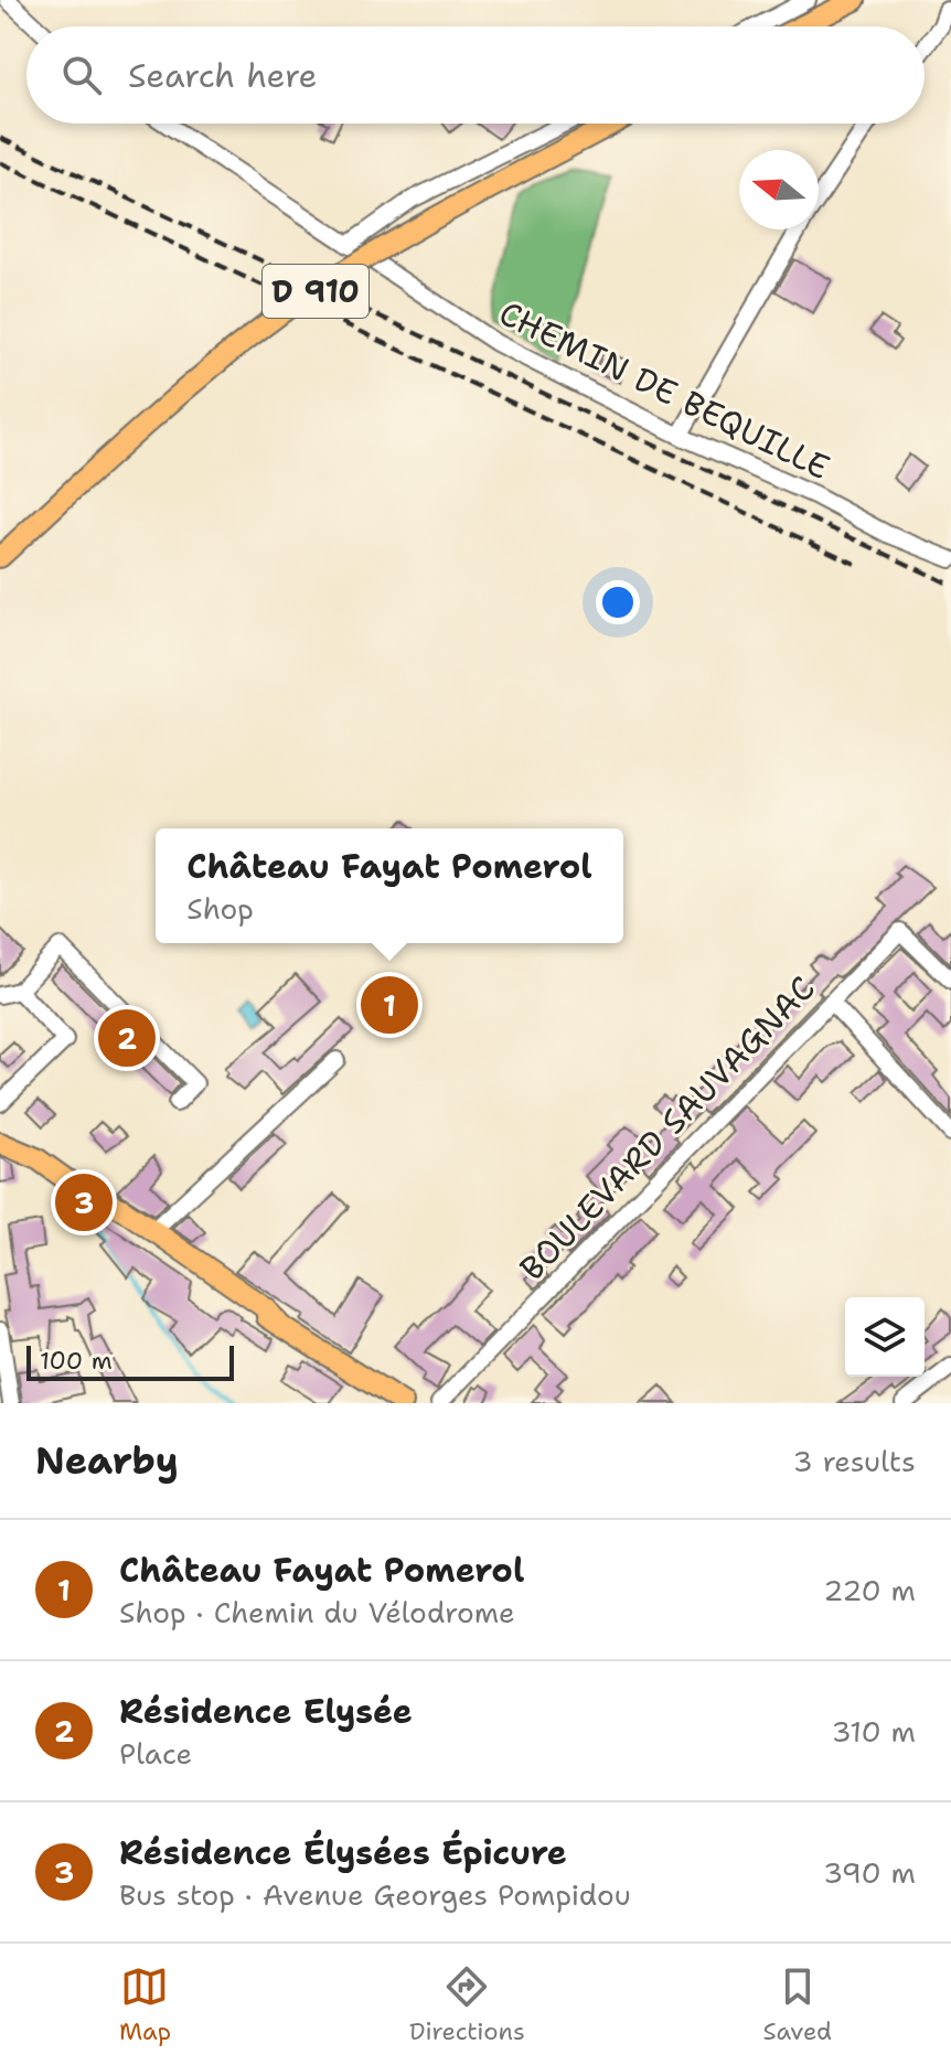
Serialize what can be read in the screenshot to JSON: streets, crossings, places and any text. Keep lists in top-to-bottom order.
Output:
{
  "streets": {
    "main road": ["D 910"],
    "street": ["CHEMIN DE BEQUILLE", "BOULEVARD SAUVAGNAC"]
  },
  "scale_bar": "100 m",
  "north": "left",
  "page": {
    "search": "Search here",
    "popup": ["Château Fayat Pomerol", "Shop"],
    "pins": ["1", "2", "3"],
    "scale": "100 m",
    "heading": ["Nearby", "3 results"],
    "list": [
      {
        "mark": "1",
        "name": "Château Fayat Pomerol",
        "note": "Shop · Chemin du Vélodrome",
        "value": "220 m"
      },
      {
        "mark": "2",
        "name": "Résidence Elysée",
        "note": "Place",
        "value": "310 m"
      },
      {
        "mark": "3",
        "name": "Résidence Élysées Épicure",
        "note": "Bus stop · Avenue Georges Pompidou",
        "value": "390 m"
      }
    ],
    "nav": ["Map", "Directions", "Saved"]
  }
}
